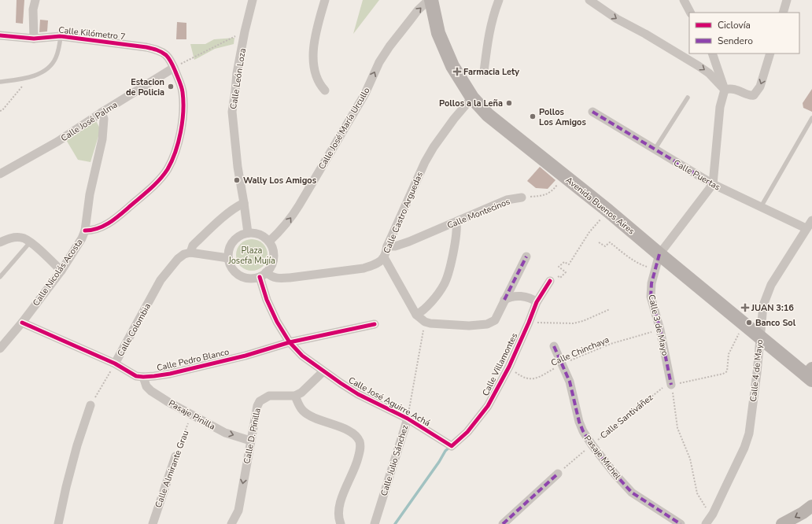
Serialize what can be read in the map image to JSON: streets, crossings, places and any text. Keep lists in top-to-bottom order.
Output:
{
  "streets": {
    "main road": ["Avenida Buenos Aires"],
    "street": [
      "Calle Kilómetro 7",
      "Calle León Loza",
      "Calle José Palma",
      "Calle José María Urcullo",
      "Calle Puertas",
      "Calle Castro Arguedas",
      "Calle Montecinos",
      "Calle Nicolás Acosta",
      "Calle 3 de Mayo",
      "Calle Colombia",
      "Calle Pedro Blanco",
      "Calle Villamontes",
      "Calle 4 de Mayo",
      "Calle José Aguirre Achá",
      "Pasaje Pinilla",
      "Calle D. Pinilla",
      "Pasaje Michel",
      "Calle Julio Sánchez",
      "Calle Almirante Grau"
    ],
    "path": ["Calle Chinchaya", "Calle Santiváñez"]
  },
  "crossings": [
    ["Calle Kilómetro 7", "Calle José Palma"],
    ["Calle Kilómetro 7", "Calle Nicolás Acosta"],
    ["Calle León Loza", "Calle José María Urcullo"],
    ["Calle León Loza", "Calle Castro Arguedas"],
    ["Calle León Loza", "Calle Colombia"],
    ["Calle León Loza", "Calle José Aguirre Achá"],
    ["Calle José Palma", "Calle Nicolás Acosta"],
    ["Calle José María Urcullo", "Calle Castro Arguedas"],
    ["Calle José María Urcullo", "Calle José Aguirre Achá"],
    ["Calle Puertas", "Calle 3 de Mayo"],
    ["Calle Puertas", "Calle 4 de Mayo"],
    ["Avenida Buenos Aires", "Calle Castro Arguedas"],
    ["Avenida Buenos Aires", "Calle Montecinos"],
    ["Avenida Buenos Aires", "Calle 3 de Mayo"],
    ["Avenida Buenos Aires", "Calle 4 de Mayo"],
    ["Avenida Buenos Aires", "Calle Santiváñez"],
    ["Calle Castro Arguedas", "Calle Montecinos"],
    ["Calle Castro Arguedas", "Calle José Aguirre Achá"],
    ["Calle Nicolás Acosta", "Calle Pedro Blanco"],
    ["Calle 3 de Mayo", "Calle Chinchaya"],
    ["Calle 3 de Mayo", "Calle Santiváñez"],
    ["Calle Colombia", "Calle Pedro Blanco"],
    ["Calle Chinchaya", "Calle Villamontes"],
    ["Calle Chinchaya", "Pasaje Michel"],
    ["Calle Pedro Blanco", "Calle José Aguirre Achá"],
    ["Calle Pedro Blanco", "Pasaje Pinilla"],
    ["Calle Villamontes", "Calle José Aguirre Achá"],
    ["Calle José Aguirre Achá", "Calle Julio Sánchez"],
    ["Pasaje Pinilla", "Calle D. Pinilla"],
    ["Pasaje Pinilla", "Calle Almirante Grau"],
    ["Calle Santiváñez", "Pasaje Michel"]
  ],
  "one_way": ["Calle José María Urcullo", "Pasaje Pinilla", "Calle D. Pinilla"],
  "parks": ["Plaza Josefa Mujía"],
  "places": {
    "health": ["Farmacia Lety", "JUAN 3:16"],
    "other": [
      "Estacion de Policia",
      "Pollos a la Leña",
      "Pollos Los Amigos",
      "Wally Los Amigos",
      "Banco Sol"
    ]
  },
  "legend": ["Ciclovía", "Sendero"]
}
